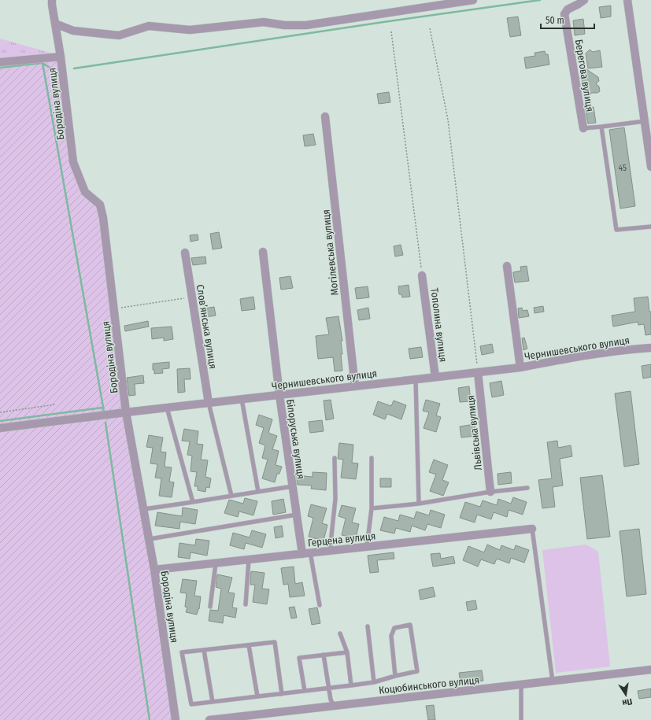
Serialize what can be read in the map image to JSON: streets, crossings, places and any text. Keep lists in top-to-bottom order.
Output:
{
  "streets": {
    "street": [
      "Берегова вулиця",
      "Бородіна вулиця",
      "Могілевська вулиця",
      "Тополина вулиця",
      "Слов’янська вулиця",
      "Чернишевського вулиця",
      "Львівська вулиця",
      "Білоруська вулиця",
      "Герцена вулиця",
      "Коцюбинського вулиця"
    ]
  },
  "crossings": [
    ["Бородіна вулиця", "Чернишевського вулиця"],
    ["Бородіна вулиця", "Герцена вулиця"],
    ["Могілевська вулиця", "Чернишевського вулиця"],
    ["Тополина вулиця", "Чернишевського вулиця"],
    ["Слов’янська вулиця", "Чернишевського вулиця"],
    ["Чернишевського вулиця", "Львівська вулиця"],
    ["Чернишевського вулиця", "Білоруська вулиця"],
    ["Білоруська вулиця", "Герцена вулиця"]
  ],
  "house_numbers": ["45"],
  "scale_bar": "50 m",
  "north": "bottom"
}
